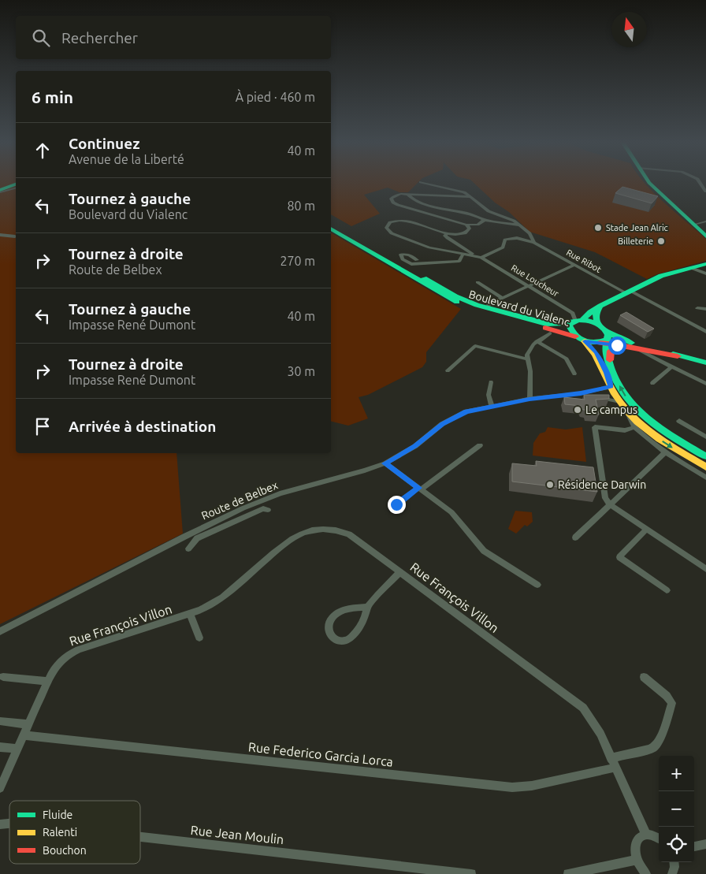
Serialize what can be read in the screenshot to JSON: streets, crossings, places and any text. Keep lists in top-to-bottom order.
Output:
{
  "streets": {
    "main road": ["Boulevard du Vialenc"],
    "street": [
      "Rue Ribot",
      "Rue Loucheur",
      "Route de Belbex",
      "Rue François Villon",
      "Rue Federico Garcia Lorca",
      "Rue Jean Moulin"
    ]
  },
  "crossings": [
    ["Rue François Villon", "Rue Federico Garcia Lorca"]
  ],
  "places": [
    "Stade Jean Alric",
    "Billeterie",
    "Le campus",
    "Résidence Darwin"
  ],
  "legend": ["Fluide", "Ralenti", "Bouchon"],
  "north": "top",
  "page": {
    "search": "Rechercher",
    "heading": ["6 min", "À pied · 460 m"],
    "list": [
      ["Continuez", "Avenue de la Liberté", "40 m"],
      ["Tournez à gauche", "Boulevard du Vialenc", "80 m"],
      ["Tournez à droite", "Route de Belbex", "270 m"],
      ["Tournez à gauche", "Impasse René Dumont", "40 m"],
      ["Tournez à droite", "Impasse René Dumont", "30 m"],
      "Arrivée à destination"
    ],
    "map_buttons": ["+", "−"]
  }
}
